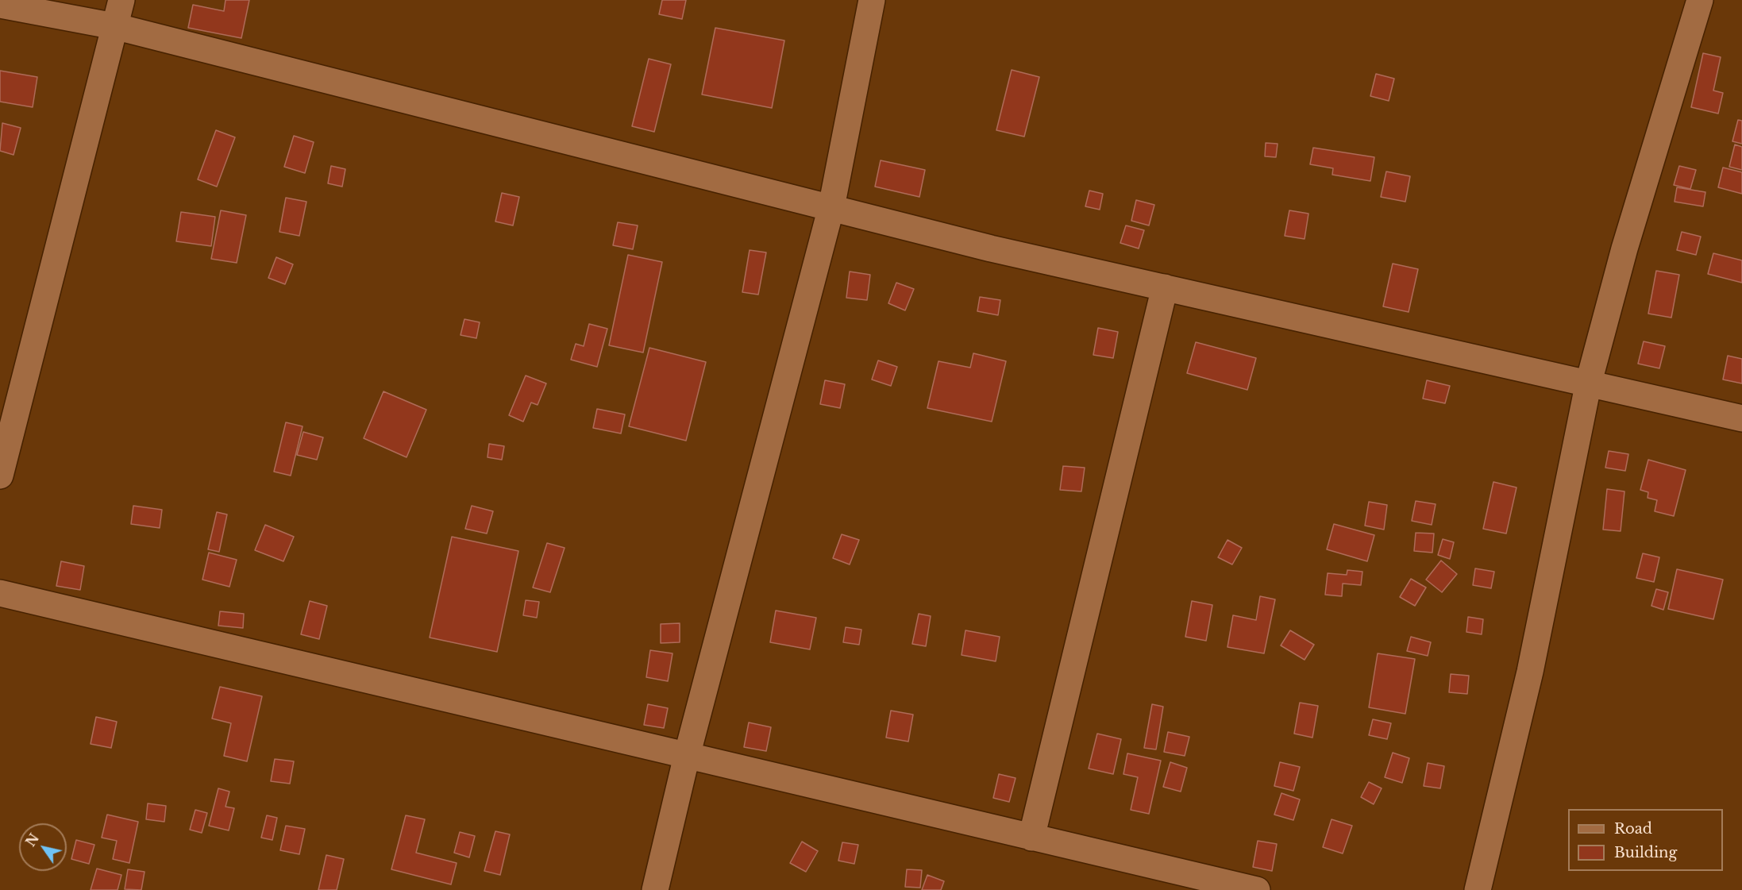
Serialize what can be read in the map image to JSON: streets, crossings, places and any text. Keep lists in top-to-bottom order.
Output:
{
  "legend": ["Road", "Building"],
  "north": "top left"
}
